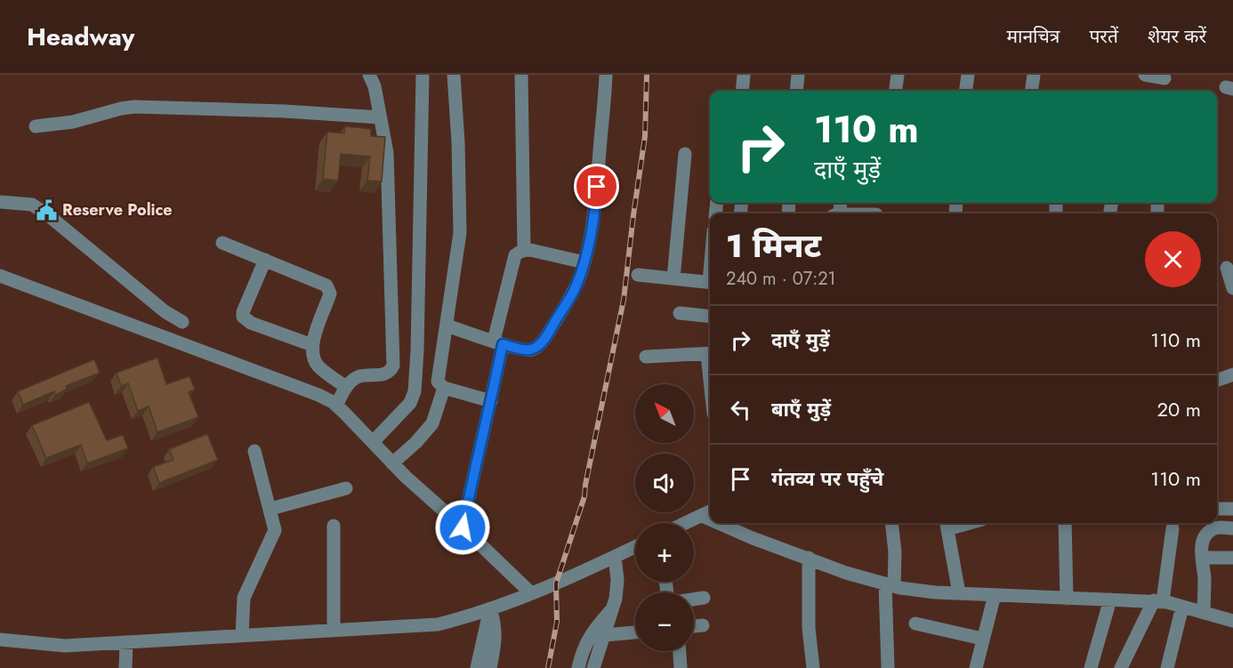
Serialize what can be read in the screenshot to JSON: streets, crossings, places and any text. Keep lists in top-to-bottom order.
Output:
{
  "places": {
    "public building": ["Reserve Police"]
  },
  "north": "top left",
  "page": {
    "header": "Headway",
    "nav": ["मानचित्र", "परतें", "शेयर करें"],
    "turn": ["110 m", "दाएँ मुड़ें"],
    "heading": ["1 मिनट", "240 m · 07:21"],
    "list": [
      {
        "name": "दाएँ मुड़ें",
        "value": "110 m"
      },
      {
        "name": "बाएँ मुड़ें",
        "value": "20 m"
      },
      {
        "name": "गंतव्य पर पहुँचे",
        "value": "110 m"
      }
    ],
    "map_buttons": ["+", "−"]
  }
}
